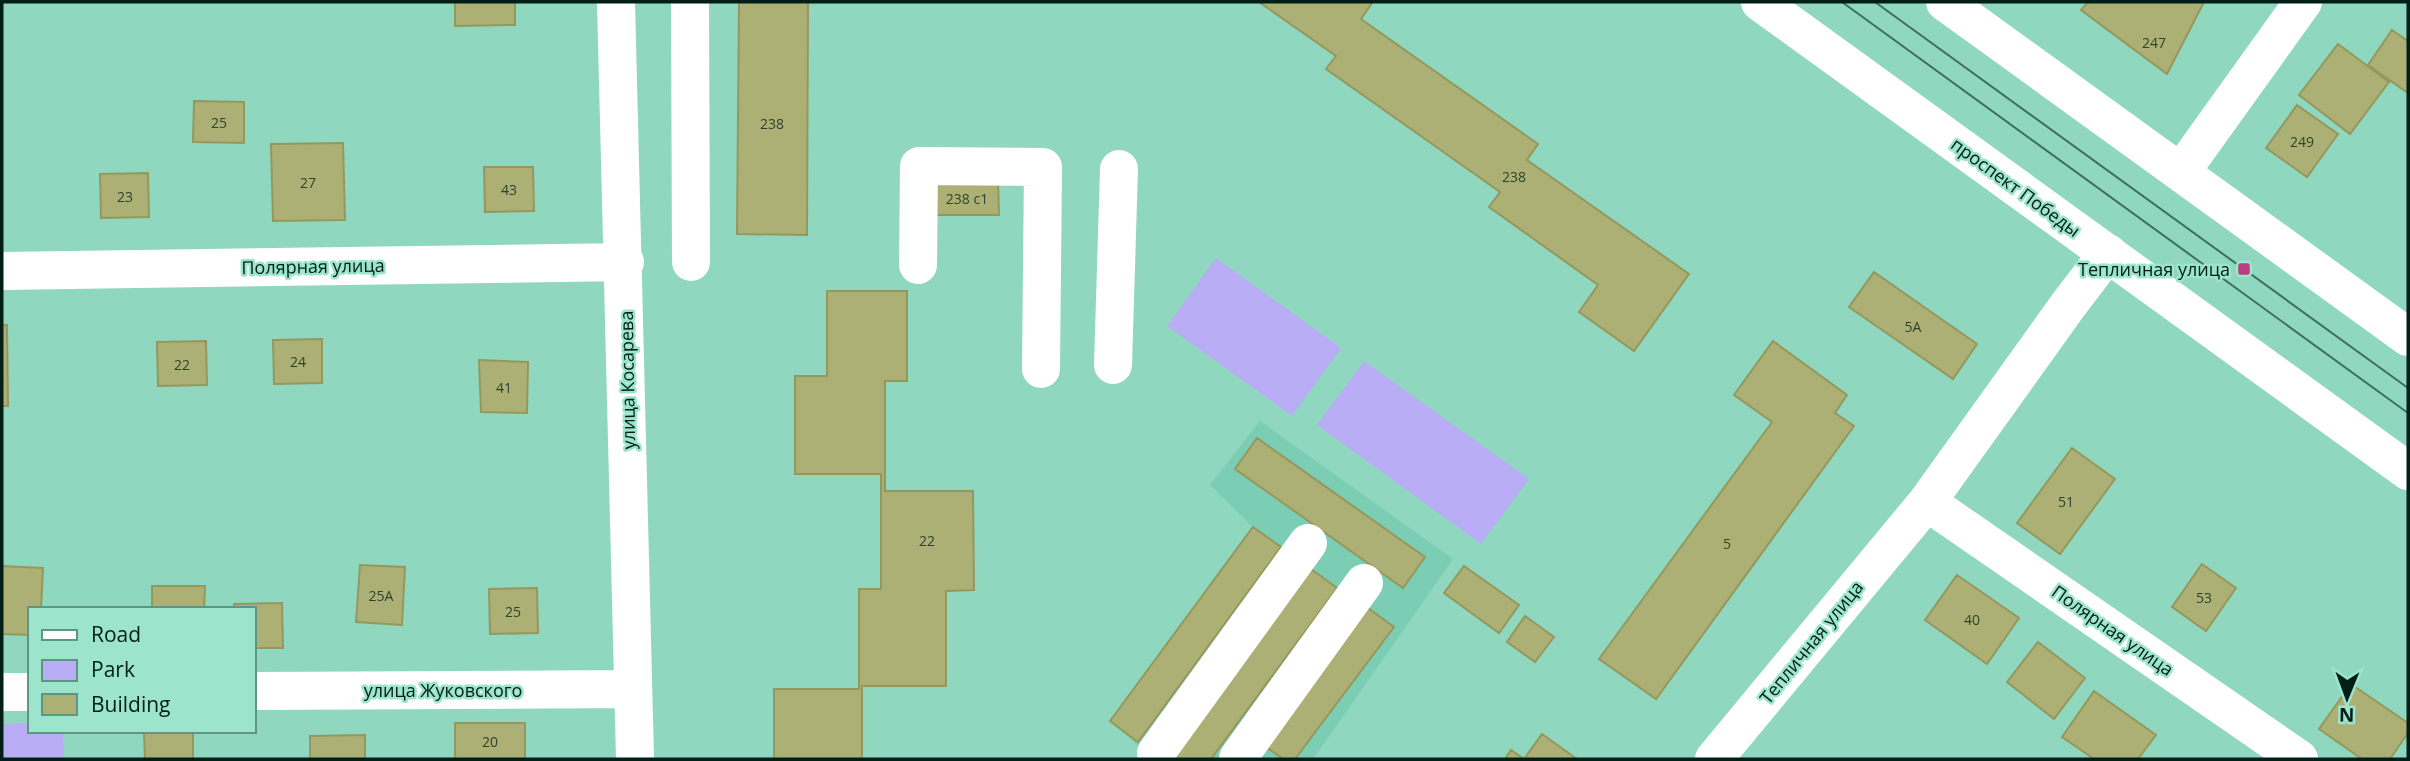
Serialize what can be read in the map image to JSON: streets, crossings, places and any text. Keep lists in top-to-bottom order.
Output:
{
  "streets": {
    "street": [
      "проспект Победы",
      "Полярная улица",
      "улица Косарева",
      "Тепличная улица",
      "улица Жуковского"
    ]
  },
  "crossings": [
    ["проспект Победы", "Тепличная улица"],
    ["Полярная улица", "улица Косарева"],
    ["Полярная улица", "Тепличная улица"],
    ["улица Косарева", "улица Жуковского"]
  ],
  "places": {
    "transit": ["Тепличная улица"]
  },
  "house_numbers": [
    "247",
    "25",
    "238",
    "249",
    "238",
    "27",
    "43",
    "23",
    "238 с1",
    "5А",
    "24",
    "22",
    "41",
    "51",
    "22",
    "5",
    "25А",
    "53",
    "25",
    "40",
    "20"
  ],
  "legend": ["Road", "Park", "Building"],
  "north": "bottom"
}
